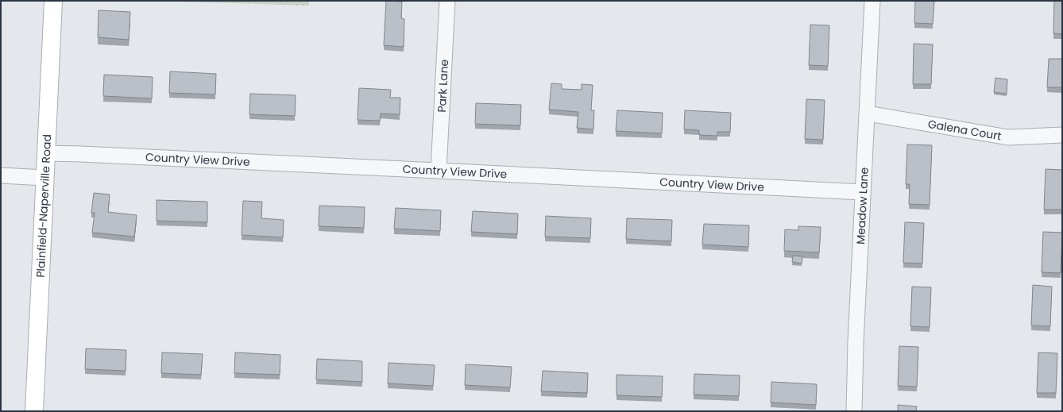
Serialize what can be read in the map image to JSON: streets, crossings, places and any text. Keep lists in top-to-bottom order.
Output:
{
  "streets": {
    "main road": ["Plainfield-Naperville Road"],
    "street": [
      "Park Lane",
      "Galena Court",
      "Country View Drive",
      "Meadow Lane"
    ]
  },
  "crossings": [
    ["Park Lane", "Country View Drive"],
    ["Galena Court", "Meadow Lane"],
    ["Country View Drive", "Plainfield-Naperville Road"],
    ["Country View Drive", "Meadow Lane"]
  ]
}
